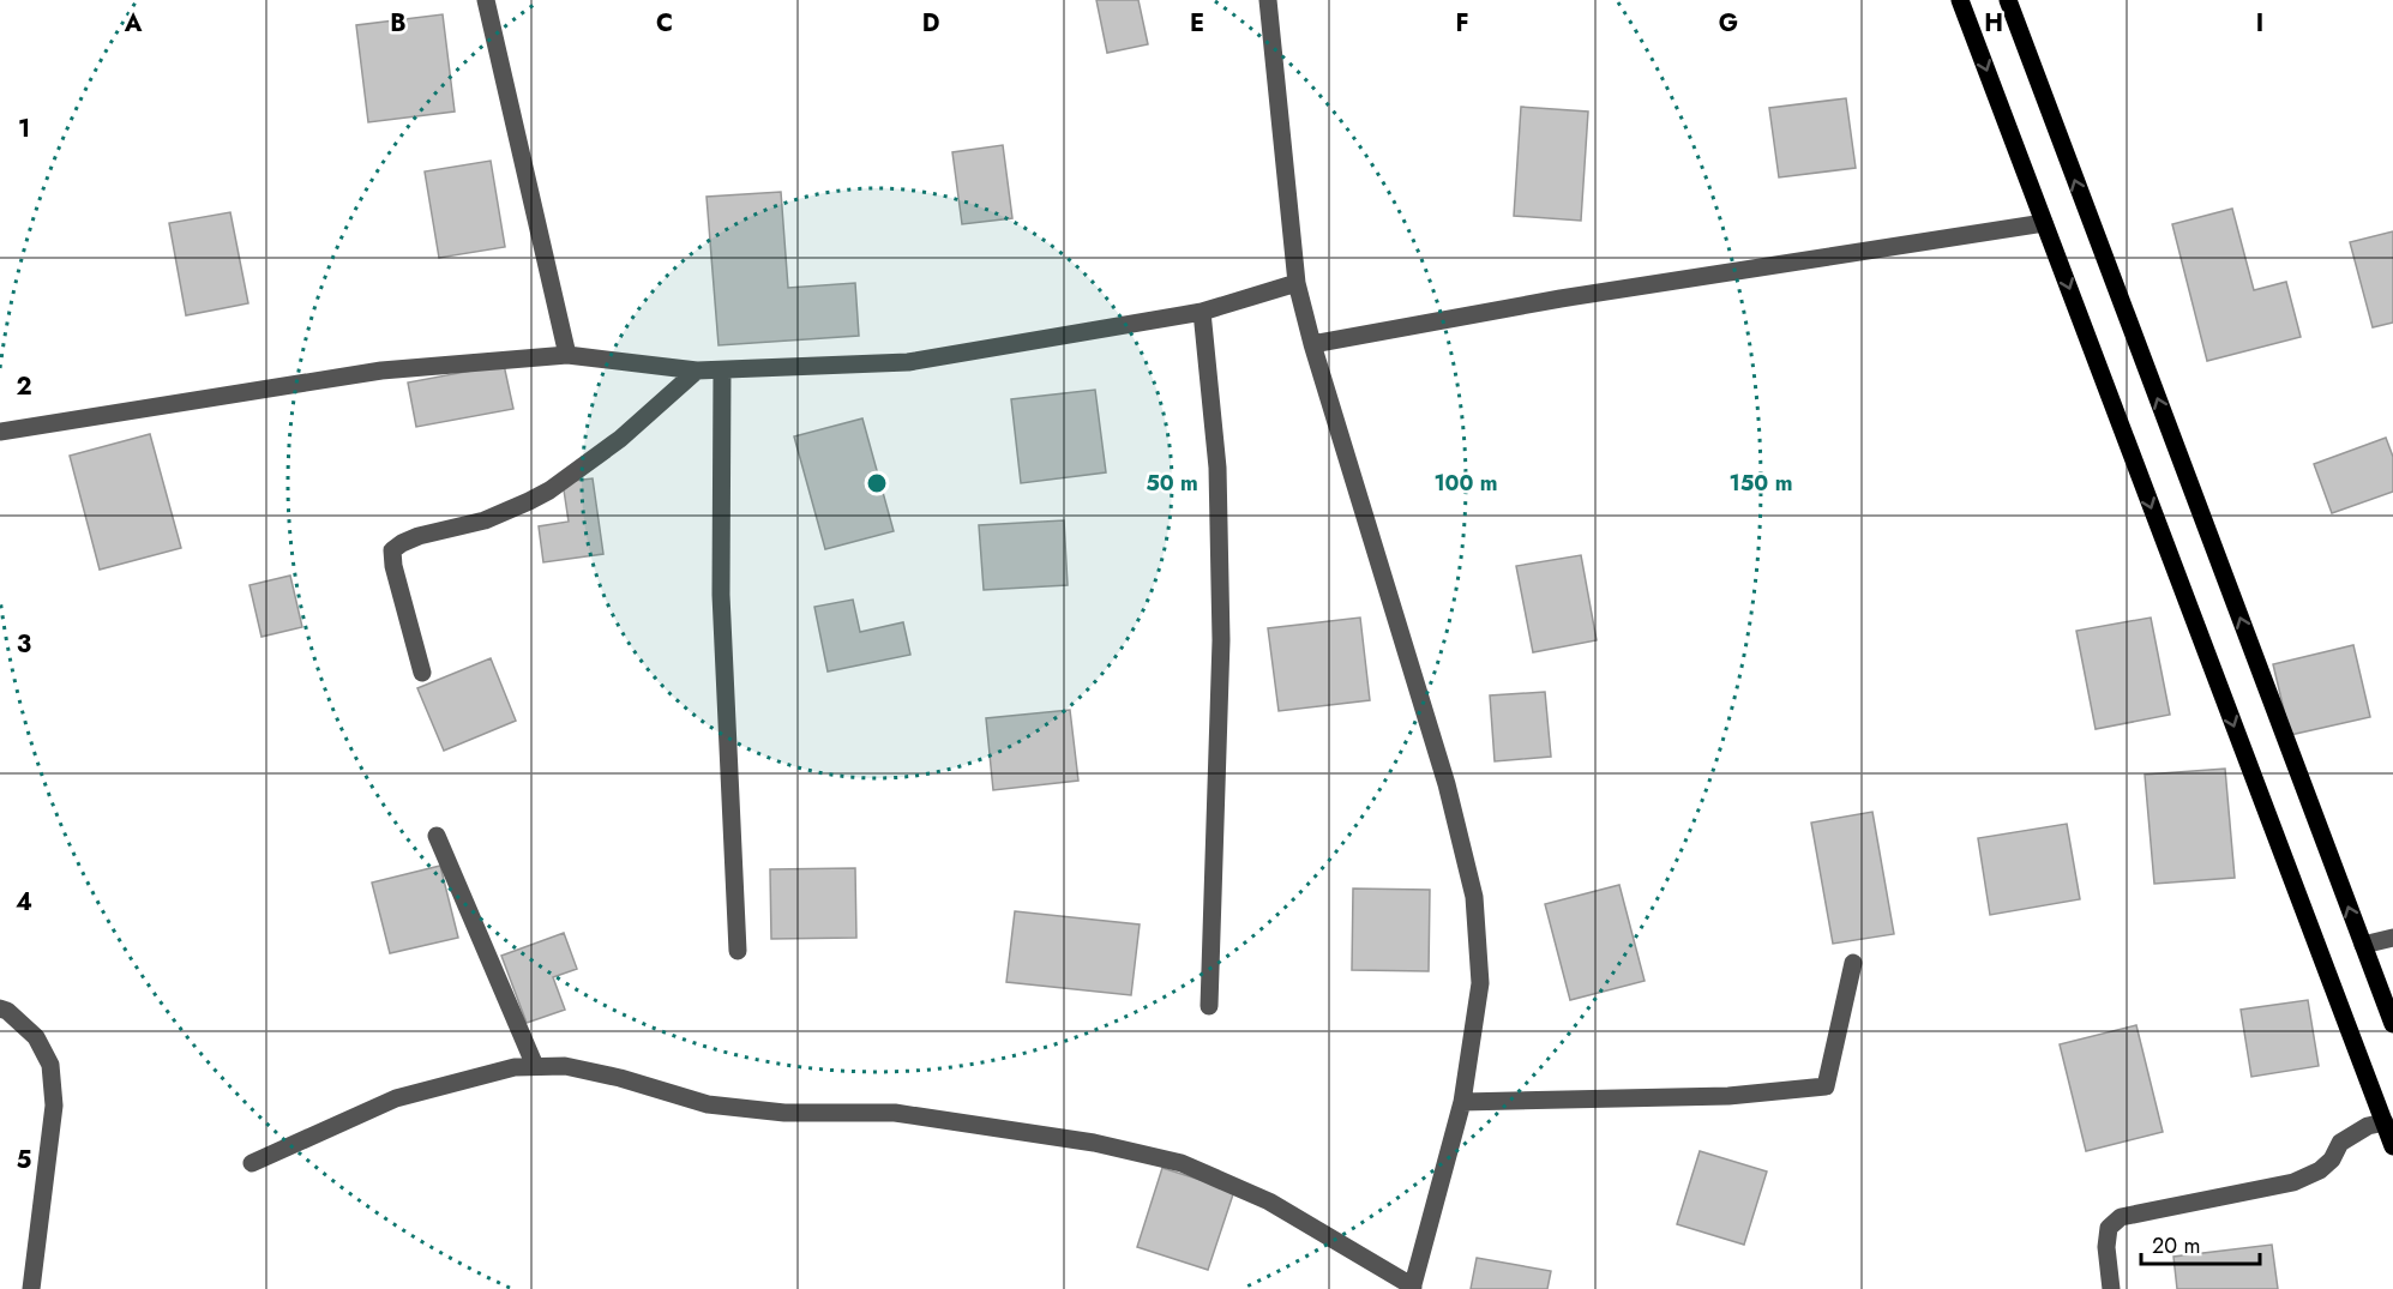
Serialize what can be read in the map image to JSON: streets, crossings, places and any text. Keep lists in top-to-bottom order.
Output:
{
  "scale_bar": "20 m",
  "grid": {
    "columns": [
      "A",
      "B",
      "C",
      "D",
      "E",
      "F",
      "G",
      "H",
      "I"
    ],
    "rows": [
      "1",
      "2",
      "3",
      "4",
      "5"
    ]
  },
  "rings": ["50 m", "100 m", "150 m"]
}
